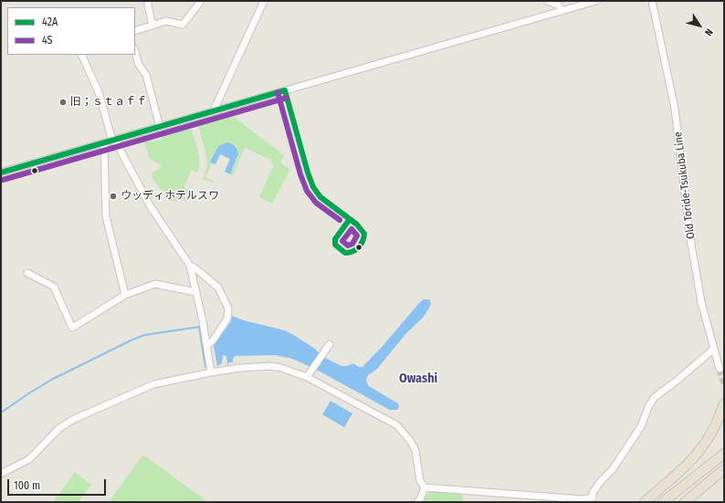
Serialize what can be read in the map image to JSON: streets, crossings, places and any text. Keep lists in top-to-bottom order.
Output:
{
  "streets": {
    "street": ["Old Toride-Tsukuba Line"]
  },
  "districts": ["Owashi"],
  "places": ["旧；ｓｔａｆｆ", "ウッディホテルスワ"],
  "lines": ["transit line 42A", "transit line 4S"],
  "legend": ["42A", "4S"],
  "scale_bar": "100 m",
  "north": "bottom right"
}
